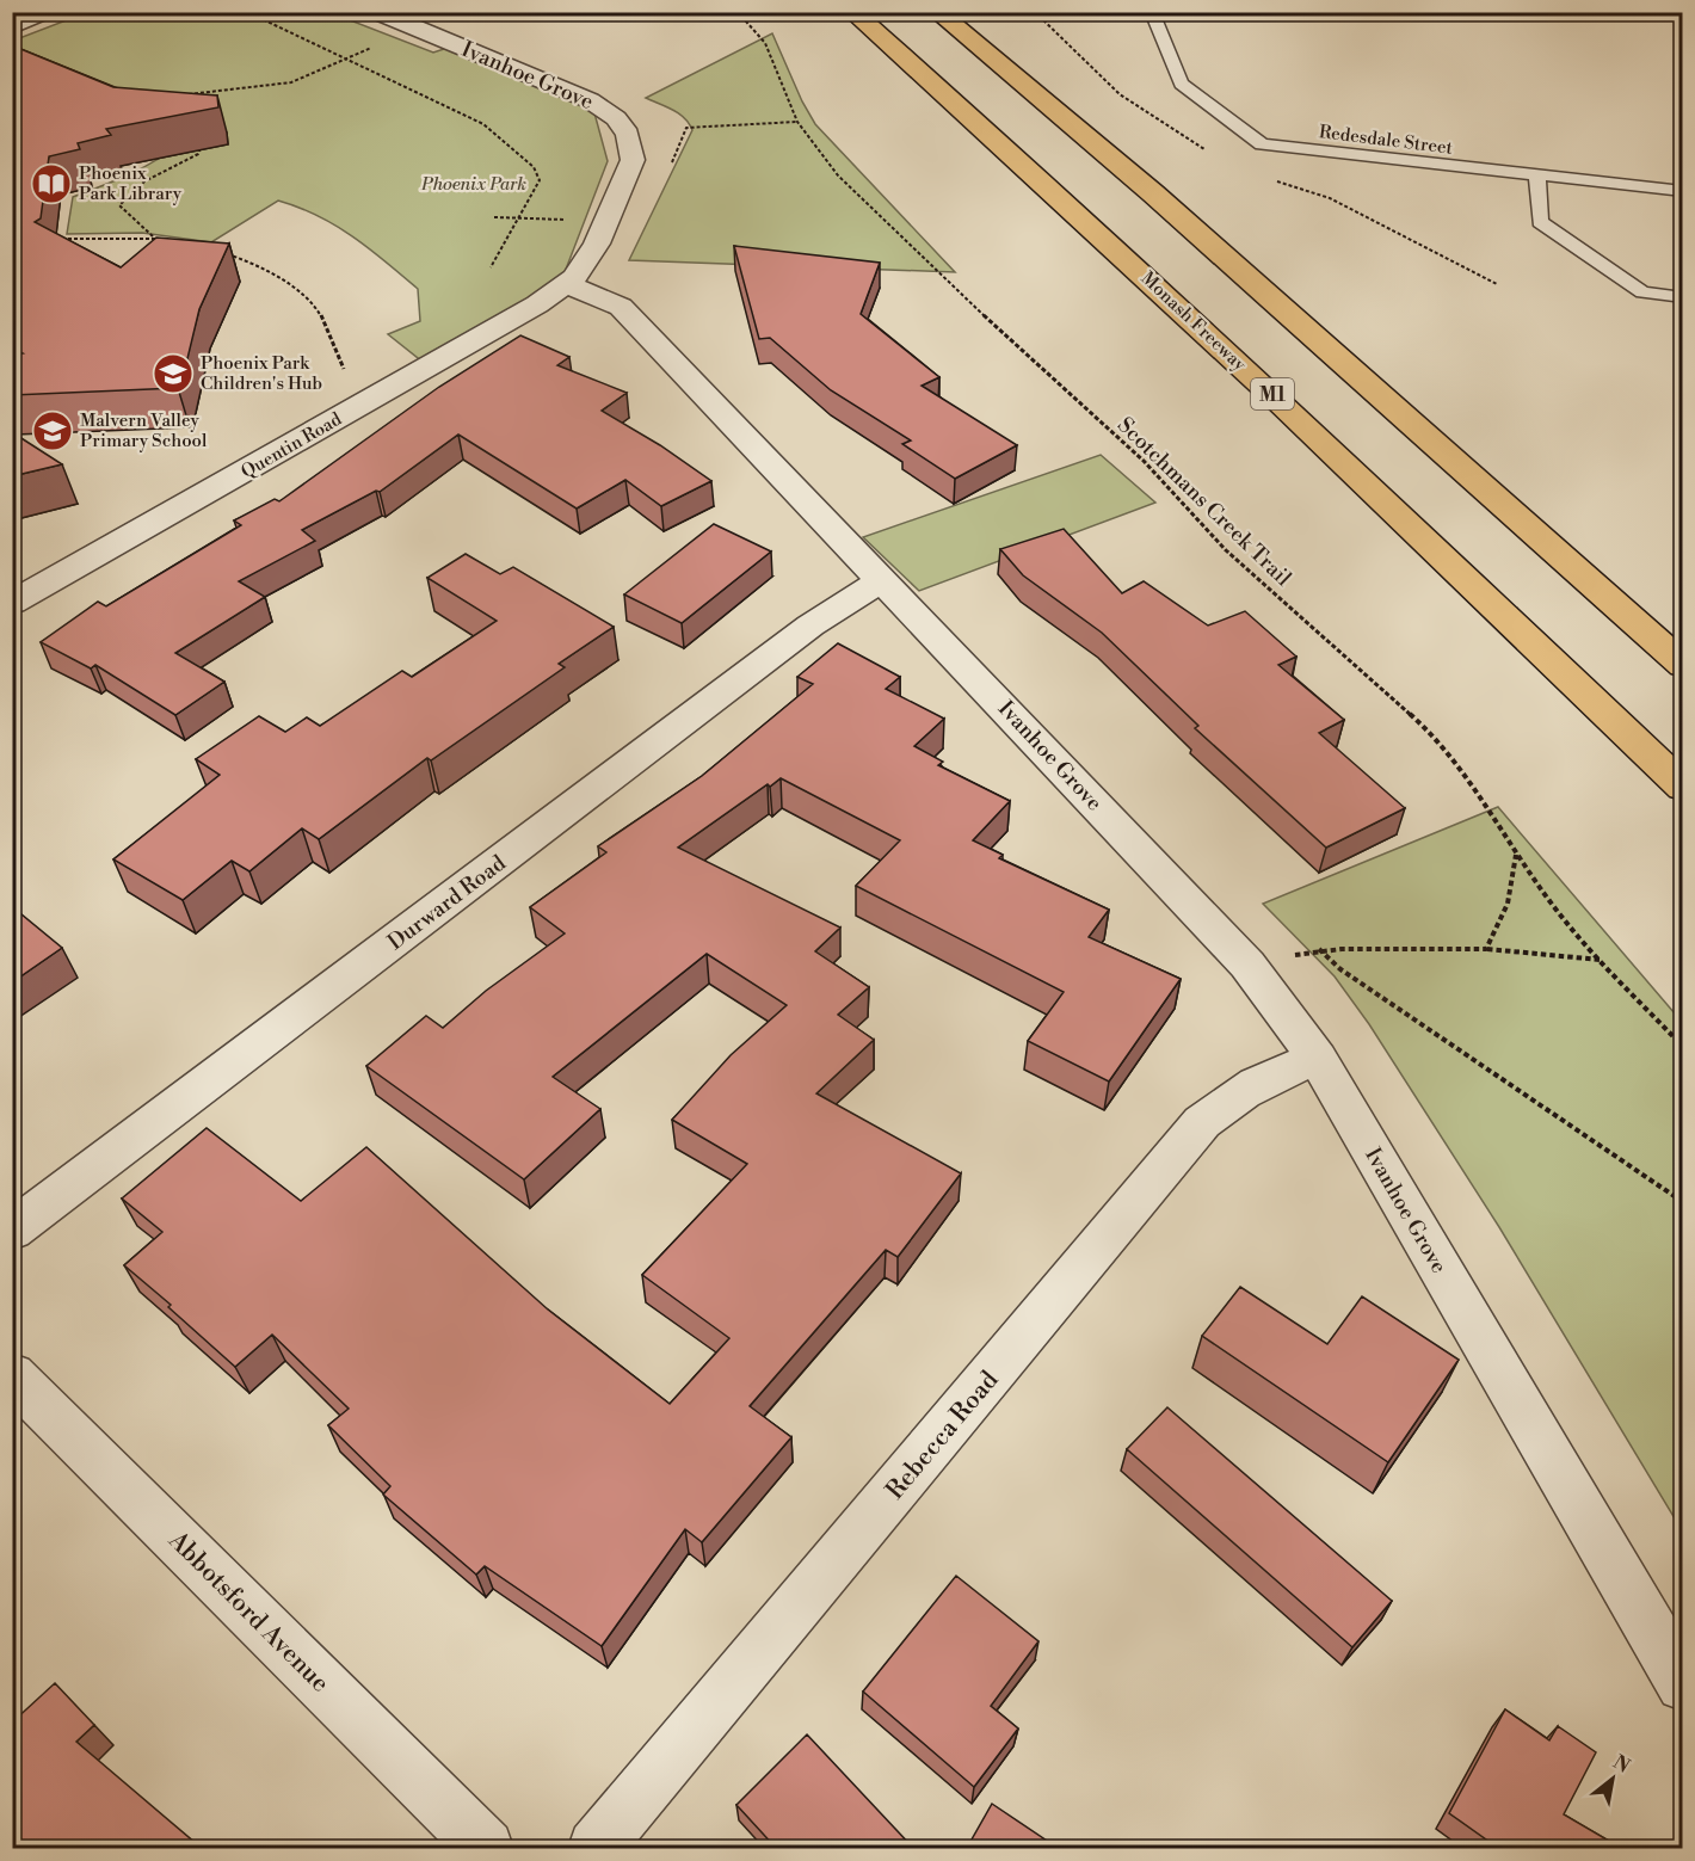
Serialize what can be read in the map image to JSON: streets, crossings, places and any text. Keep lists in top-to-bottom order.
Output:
{
  "streets": {
    "highway": ["Monash Freeway", "M1"],
    "street": [
      "Ivanhoe Grove",
      "Quentin Road",
      "Durward Road",
      "Rebecca Road",
      "Abbotsford Avenue"
    ],
    "lane": ["Redesdale Street"],
    "path": ["Scotchmans Creek Trail"]
  },
  "crossings": [
    ["Ivanhoe Grove", "Quentin Road"],
    ["Ivanhoe Grove", "Durward Road"],
    ["Ivanhoe Grove", "Rebecca Road"]
  ],
  "parks": ["Phoenix Park"],
  "places": {
    "library": ["Phoenix Park Library"],
    "school or university": ["Phoenix Park Children's Hub", "Malvern Valley Primary School"]
  },
  "north": "top right"
}
